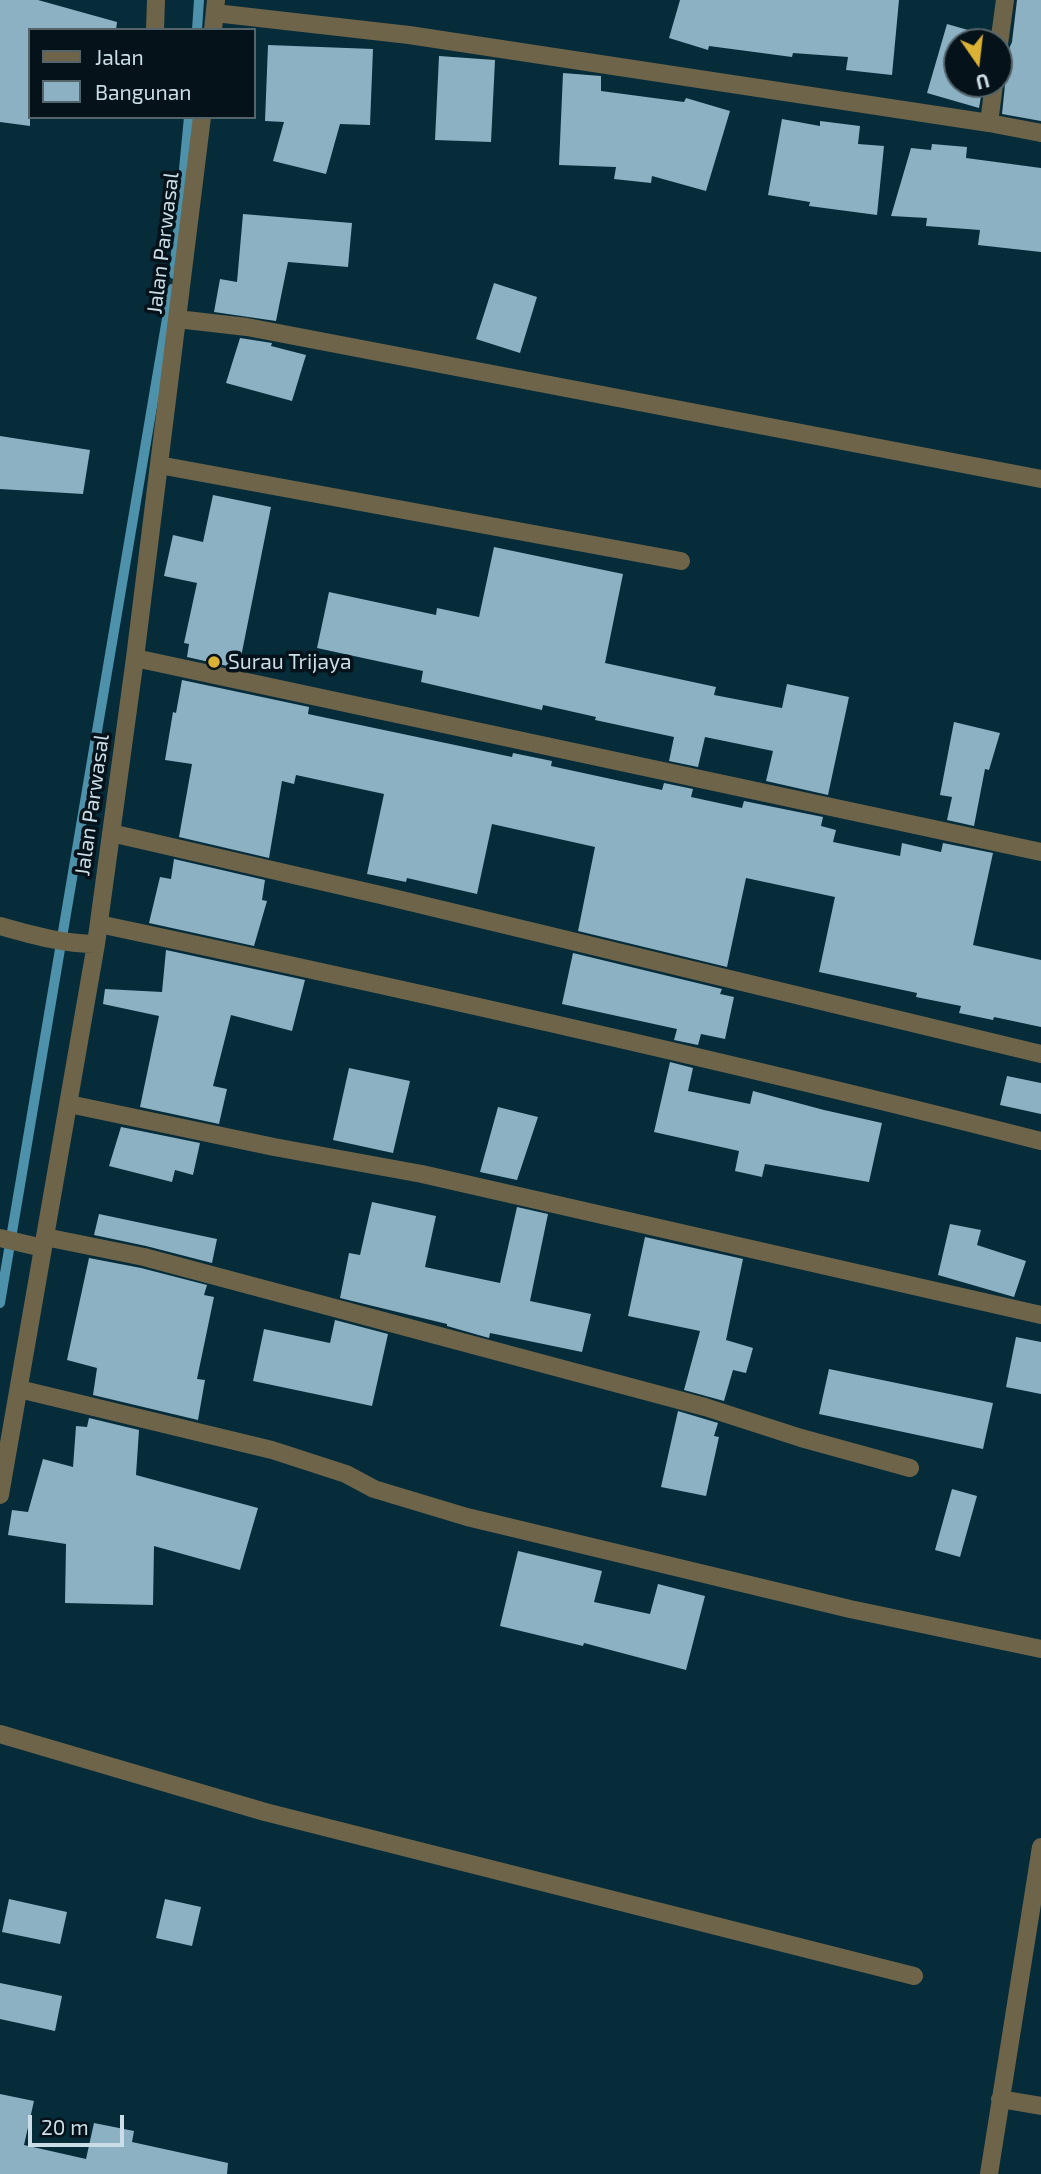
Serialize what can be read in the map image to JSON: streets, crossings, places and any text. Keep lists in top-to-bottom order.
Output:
{
  "streets": {
    "street": ["Jalan Parwasal"]
  },
  "places": ["Surau Trijaya"],
  "legend": ["Jalan", "Bangunan"],
  "scale_bar": "20 m",
  "north": "bottom"
}
